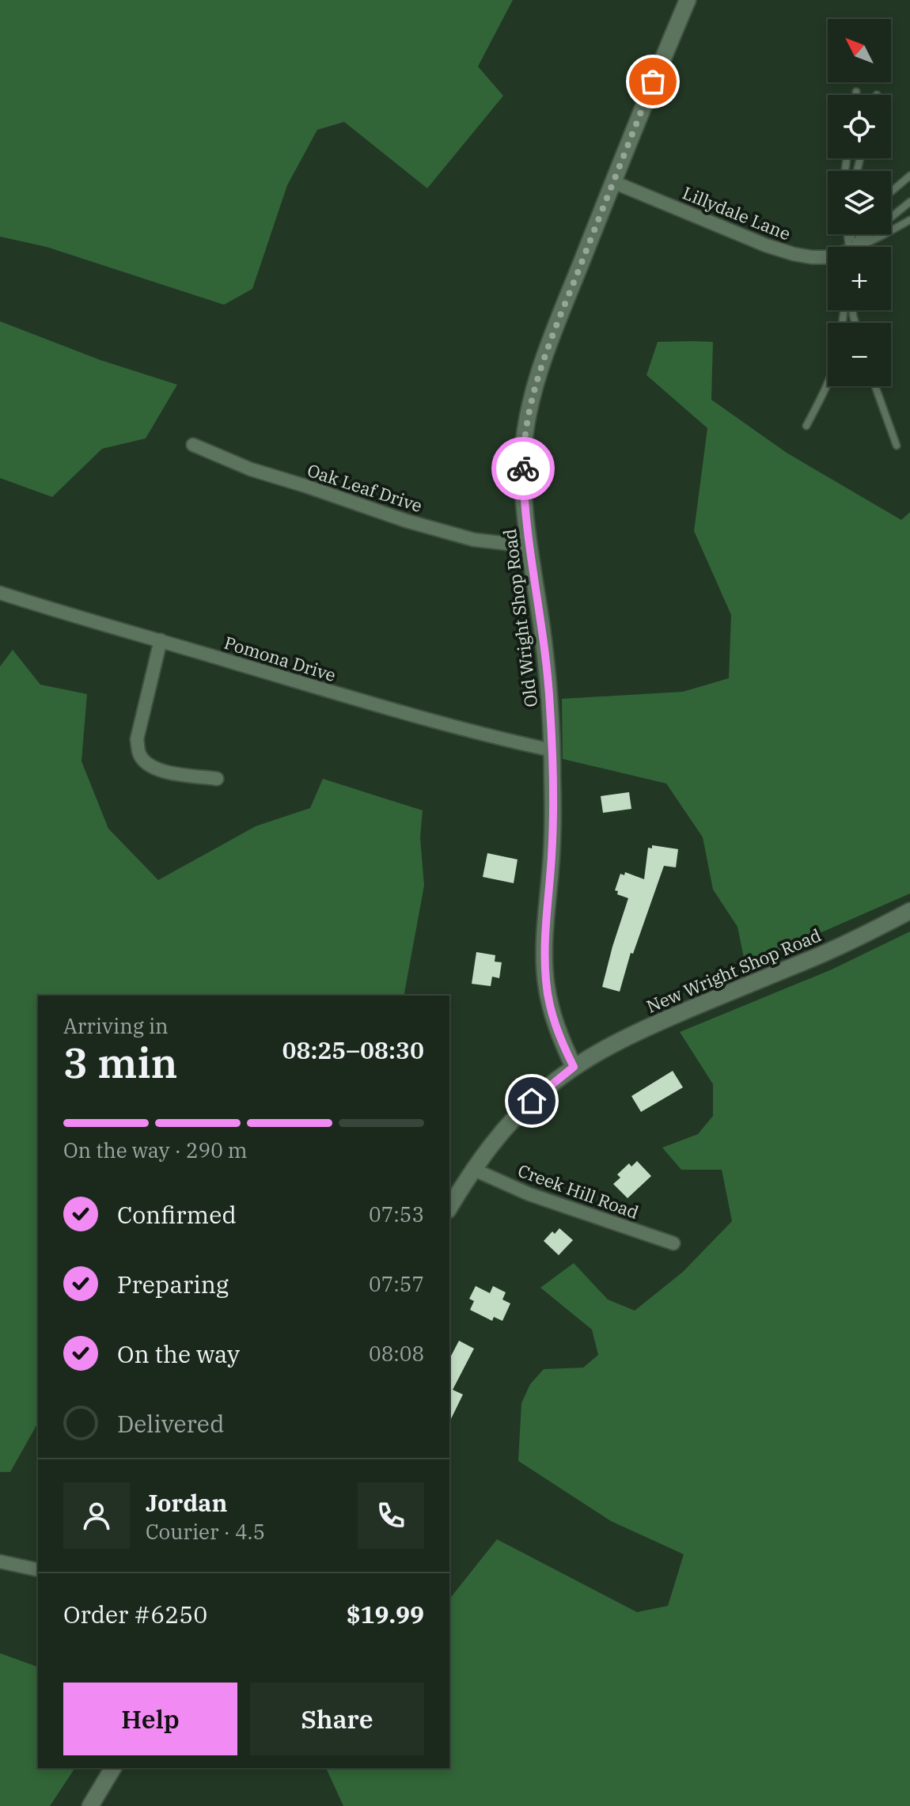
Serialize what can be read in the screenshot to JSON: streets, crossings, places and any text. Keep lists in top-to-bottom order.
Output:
{
  "streets": {
    "street": [
      "Lillydale Lane",
      "Oak Leaf Drive",
      "Old Wright Shop Road",
      "Pomona Drive",
      "New Wright Shop Road",
      "Creek Hill Road"
    ]
  },
  "crossings": [
    ["Lillydale Lane", "Old Wright Shop Road"],
    ["Oak Leaf Drive", "Old Wright Shop Road"],
    ["Old Wright Shop Road", "Pomona Drive"],
    ["Old Wright Shop Road", "New Wright Shop Road"],
    ["New Wright Shop Road", "Creek Hill Road"]
  ],
  "north": "top left",
  "page": {
    "map_buttons": ["+", "−"],
    "heading": ["3 min", "Arriving in", "08:25–08:30"],
    "panel": [
      "Jordan",
      "Courier · 4.5",
      "Order #6250",
      "$19.99"
    ],
    "bar": "On the way · 290 m",
    "list": [
      ["Confirmed", "07:53"],
      ["Preparing", "07:57"],
      ["On the way", "08:08"],
      "Delivered"
    ],
    "buttons": ["Help", "Share"]
  }
}
